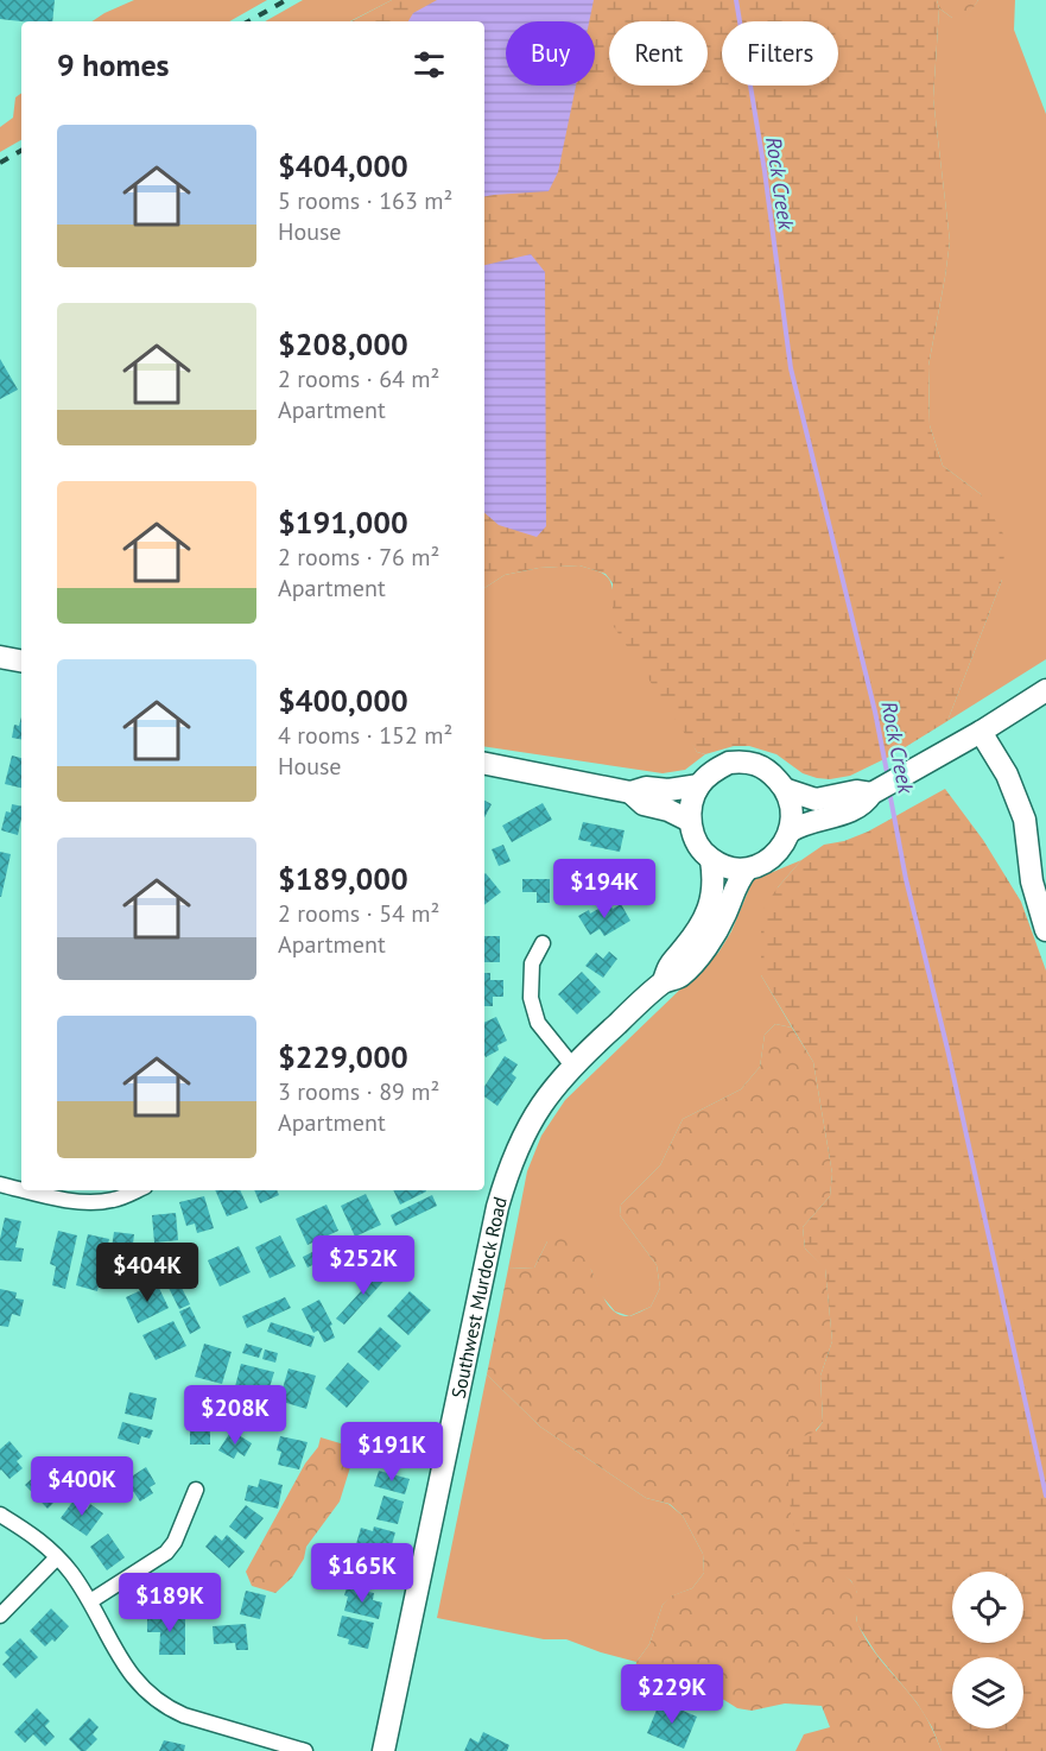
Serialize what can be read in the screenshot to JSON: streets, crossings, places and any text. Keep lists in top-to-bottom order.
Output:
{
  "streets": {
    "main road": ["Southwest Murdock Road"]
  },
  "water": ["Rock Creek"],
  "page": {
    "chip": ["Buy", "Rent", "Filters"],
    "heading": "9 homes",
    "list": [
      {
        "name": "$404,000",
        "note": "5 rooms · 163 m² · House"
      },
      {
        "name": "$208,000",
        "note": "2 rooms · 64 m² · Apartment"
      },
      {
        "name": "$191,000",
        "note": "2 rooms · 76 m² · Apartment"
      },
      {
        "name": "$400,000",
        "note": "4 rooms · 152 m² · House"
      },
      {
        "name": "$189,000",
        "note": "2 rooms · 54 m² · Apartment"
      },
      {
        "name": "$229,000",
        "note": "3 rooms · 89 m² · Apartment"
      }
    ],
    "price": [
      "$194K",
      "$252K",
      "$404K",
      "$208K",
      "$191K",
      "$400K",
      "$165K",
      "$189K",
      "$229K"
    ]
  }
}
